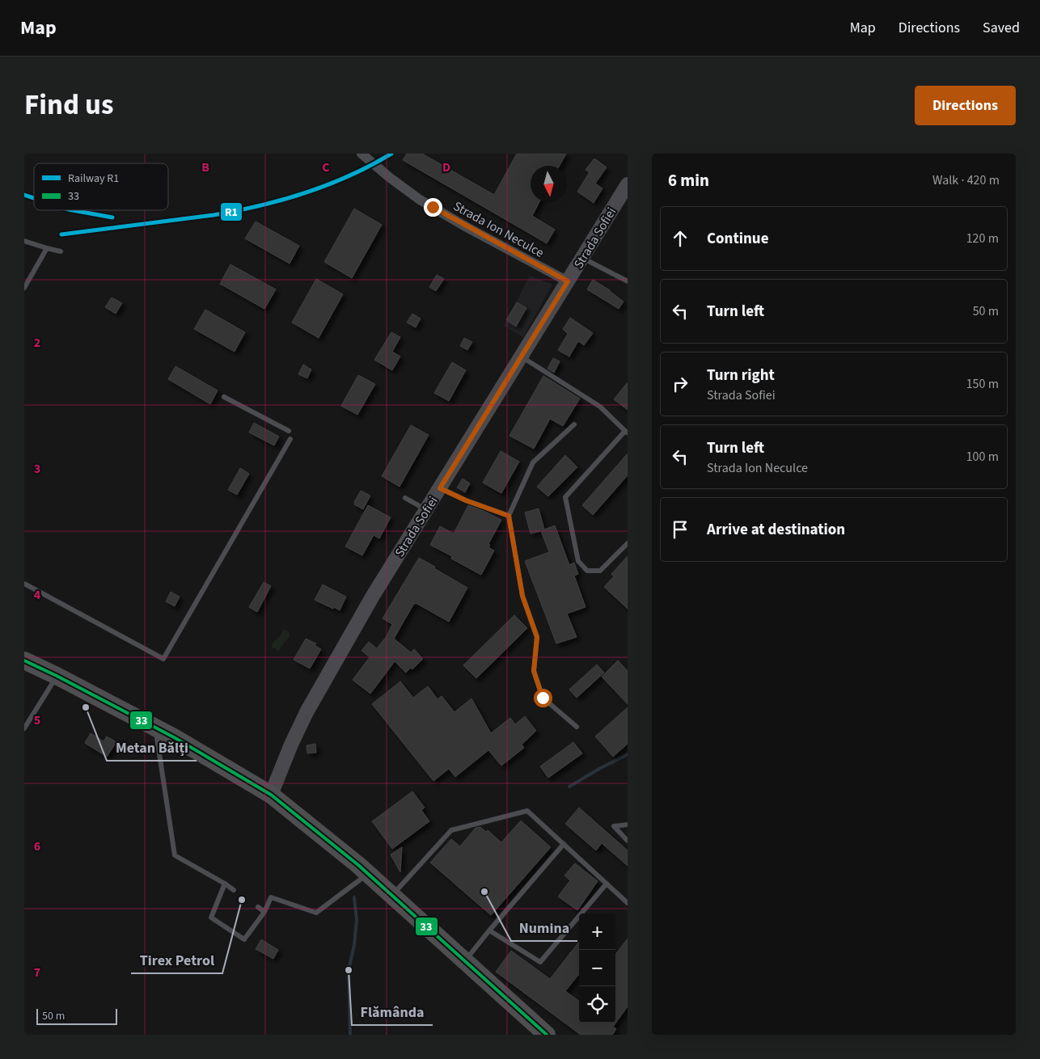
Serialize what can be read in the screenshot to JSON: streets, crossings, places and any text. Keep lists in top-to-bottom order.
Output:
{
  "streets": {
    "street": ["Strada Ion Neculce", "Strada Sofiei"]
  },
  "crossings": [
    ["Strada Ion Neculce", "Strada Sofiei"]
  ],
  "places": [
    "Metan Bălți",
    "Numina",
    "Tirex Petrol",
    "Flămânda"
  ],
  "lines": ["rail line R1", "transit line 33"],
  "legend": ["Railway R1", "33"],
  "scale_bar": "50 m",
  "north": "bottom",
  "page": {
    "header": "Map",
    "nav": ["Map", "Directions", "Saved"],
    "title": "Find us",
    "buttons": "Directions",
    "heading": ["6 min", "Walk · 420 m"],
    "list": [
      ["Continue", "120 m"],
      ["Turn left", "50 m"],
      ["Turn right", "Strada Sofiei", "150 m"],
      ["Turn left", "Strada Ion Neculce", "100 m"],
      "Arrive at destination"
    ],
    "map_buttons": ["+", "−"],
    "scale": "50 m"
  },
  "grid": {
    "columns": ["B", "C", "D"],
    "rows": [
      "2",
      "3",
      "4",
      "5",
      "6",
      "7"
    ]
  }
}
